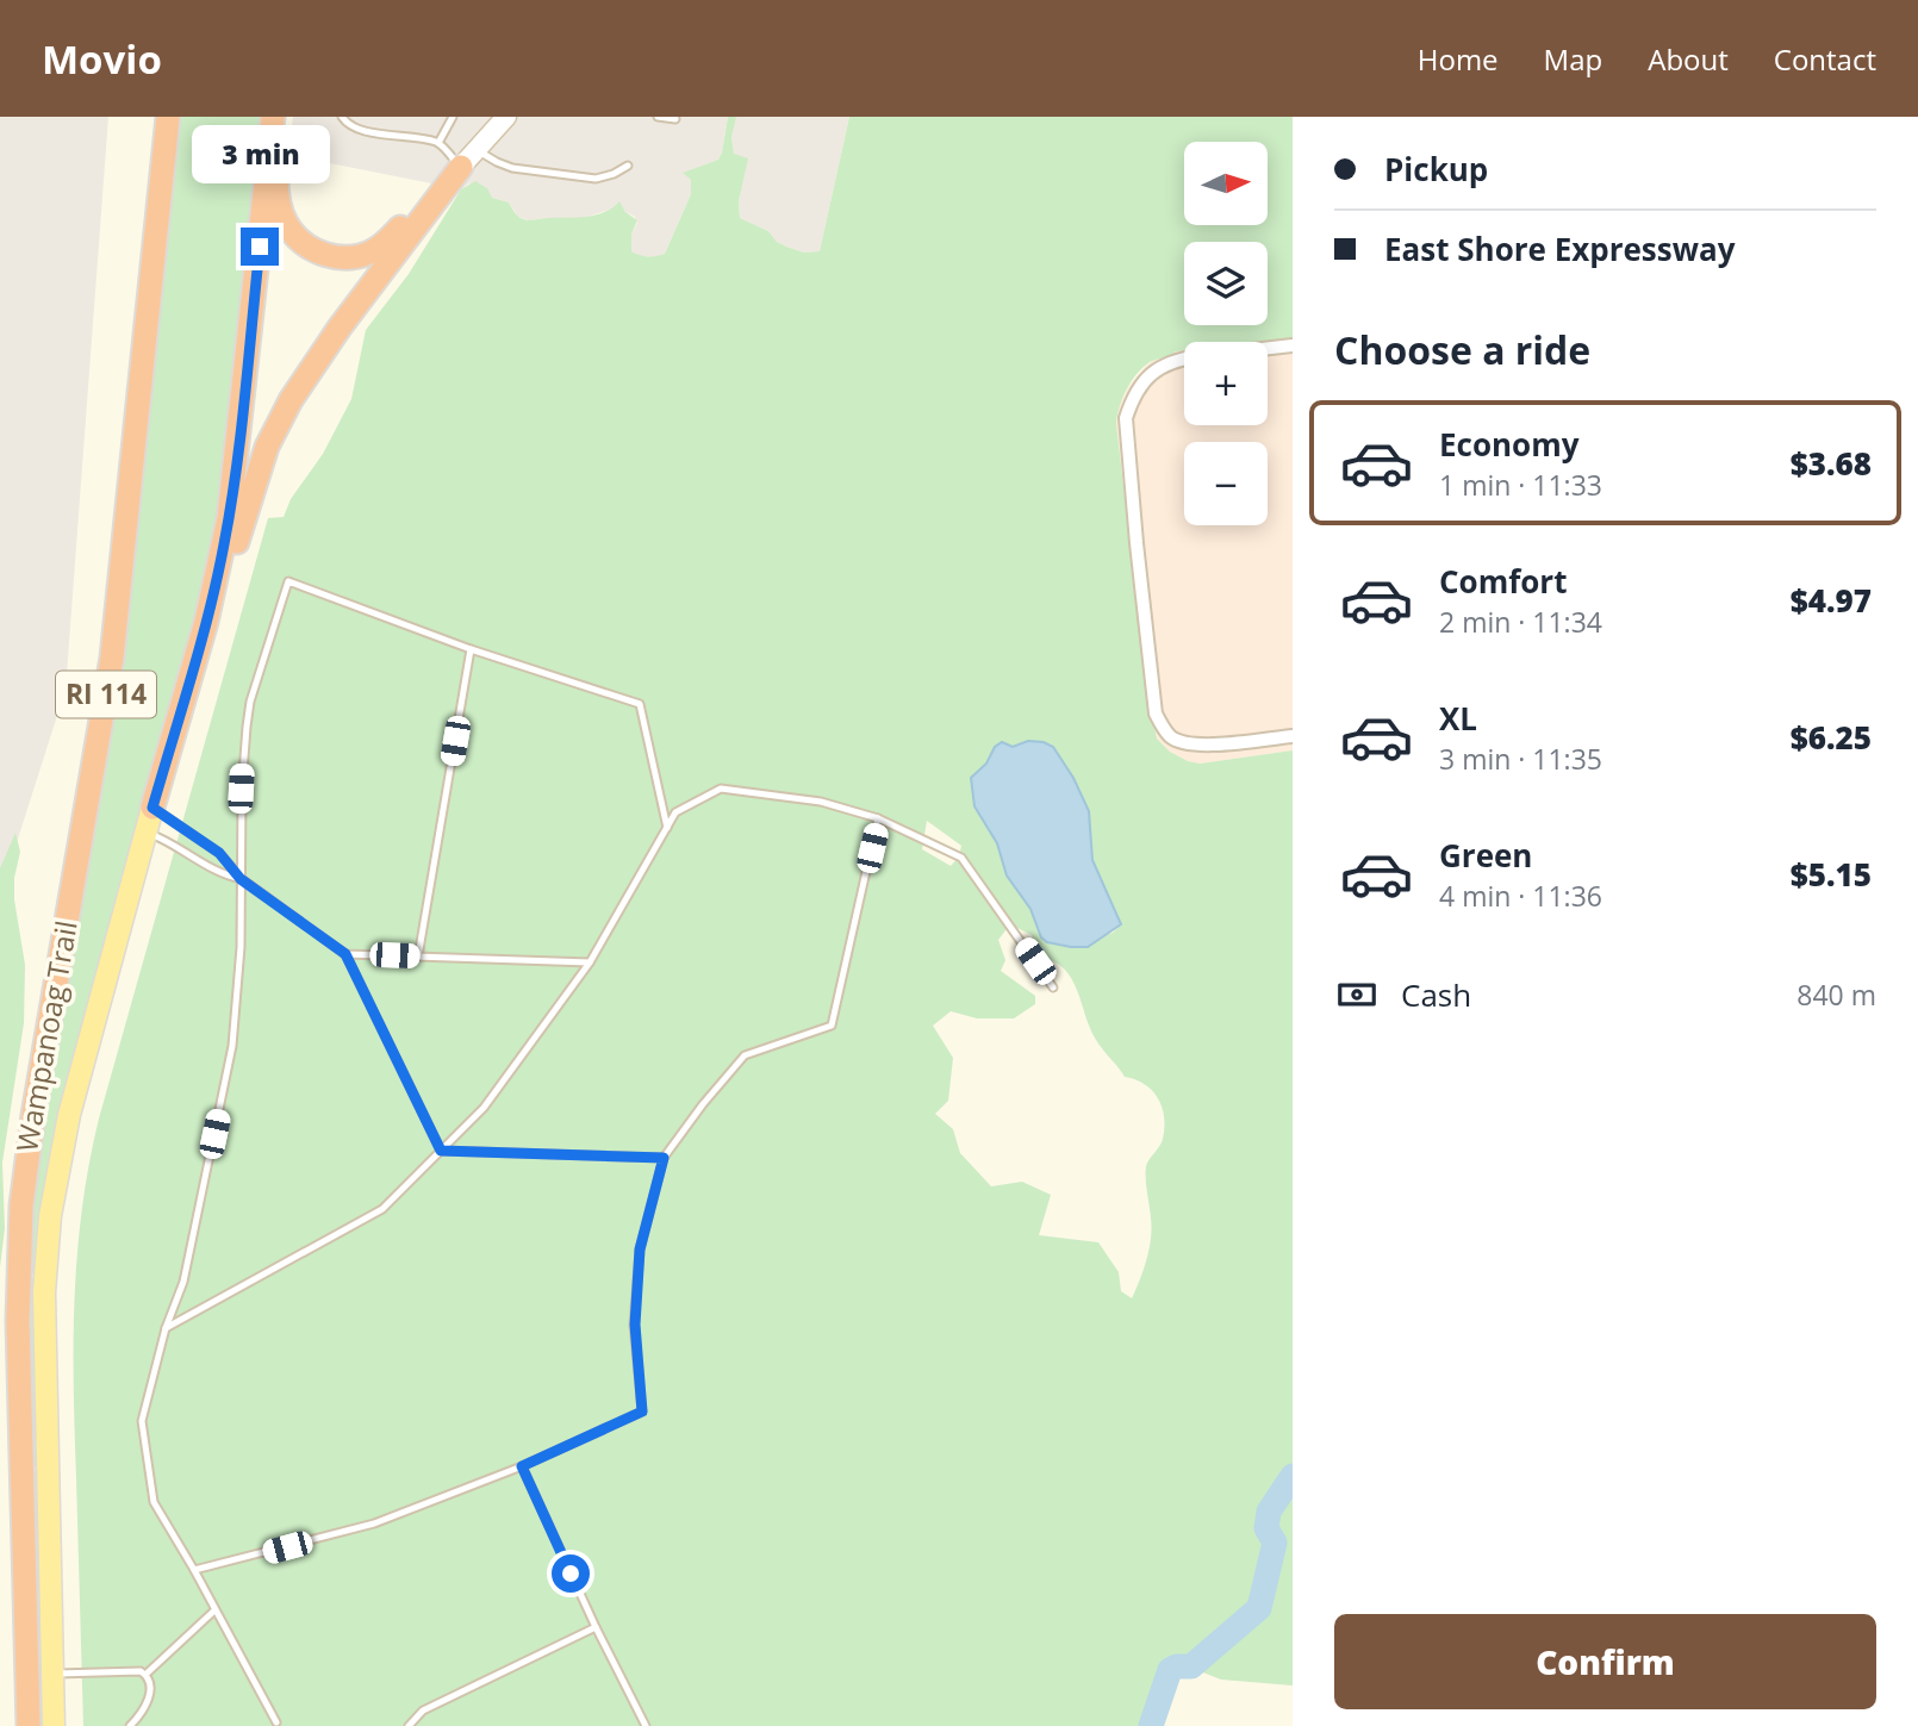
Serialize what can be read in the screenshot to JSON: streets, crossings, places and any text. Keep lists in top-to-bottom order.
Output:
{
  "streets": {
    "highway": ["RI 114", "Wampanoag Trail"]
  },
  "crossings": [
    ["RI 114", "Wampanoag Trail"]
  ],
  "north": "right",
  "page": {
    "header": "Movio",
    "nav": [
      "Home",
      "Map",
      "About",
      "Contact"
    ],
    "banner": ["Pickup", "East Shore Expressway"],
    "bubble": "3 min",
    "map_buttons": ["+", "−"],
    "heading": "Choose a ride",
    "list": [
      {
        "name": "Economy",
        "note": "1 min · 11:33",
        "value": "$3.68"
      },
      {
        "name": "Comfort",
        "note": "2 min · 11:34",
        "value": "$4.97"
      },
      {
        "name": "XL",
        "note": "3 min · 11:35",
        "value": "$6.25"
      },
      {
        "name": "Green",
        "note": "4 min · 11:36",
        "value": "$5.15"
      }
    ],
    "pay": ["Cash", "840 m"],
    "buttons": "Confirm"
  }
}
